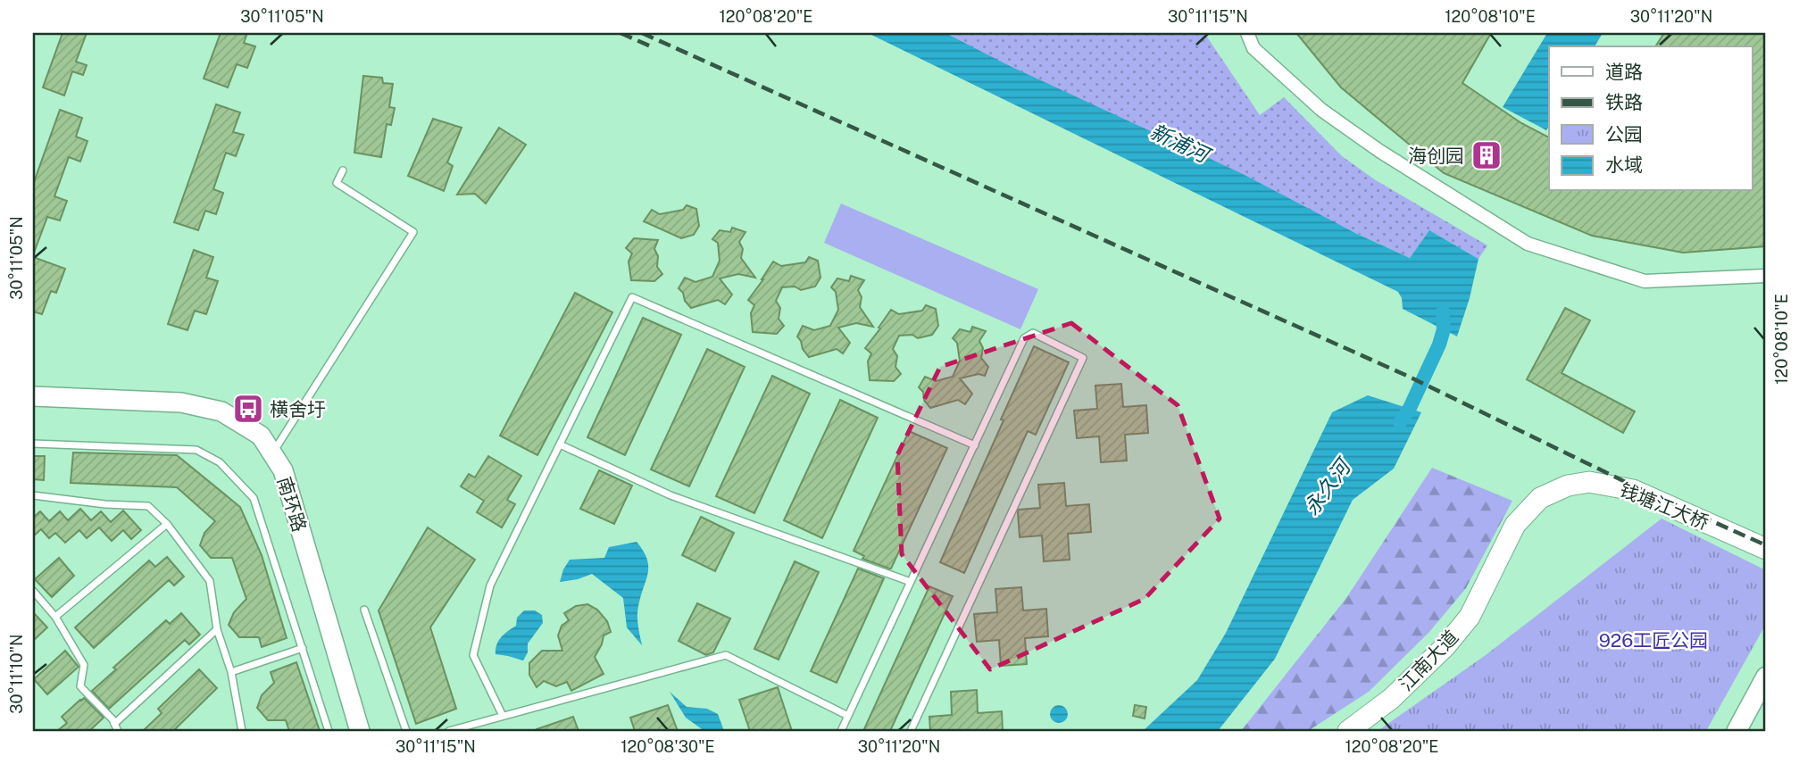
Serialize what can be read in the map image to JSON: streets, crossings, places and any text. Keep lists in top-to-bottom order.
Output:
{
  "streets": {
    "main road": ["南环路", "钱塘江大桥", "江南大道"]
  },
  "crossings": [
    ["钱塘江大桥", "江南大道"]
  ],
  "water": ["新浦河", "永久河"],
  "parks": ["926工匠公园"],
  "places": {
    "building": ["海创园"],
    "bus stop": ["横舍圩"]
  },
  "legend": [
    "道路",
    "铁路",
    "公园",
    "水域"
  ],
  "coordinates": [
    "30°11'05\"N",
    "120°08'20\"E",
    "30°11'15\"N",
    "120°08'10\"E",
    "30°11'20\"N",
    "30°11'10\"N",
    "120°08'30\"E"
  ]
}
